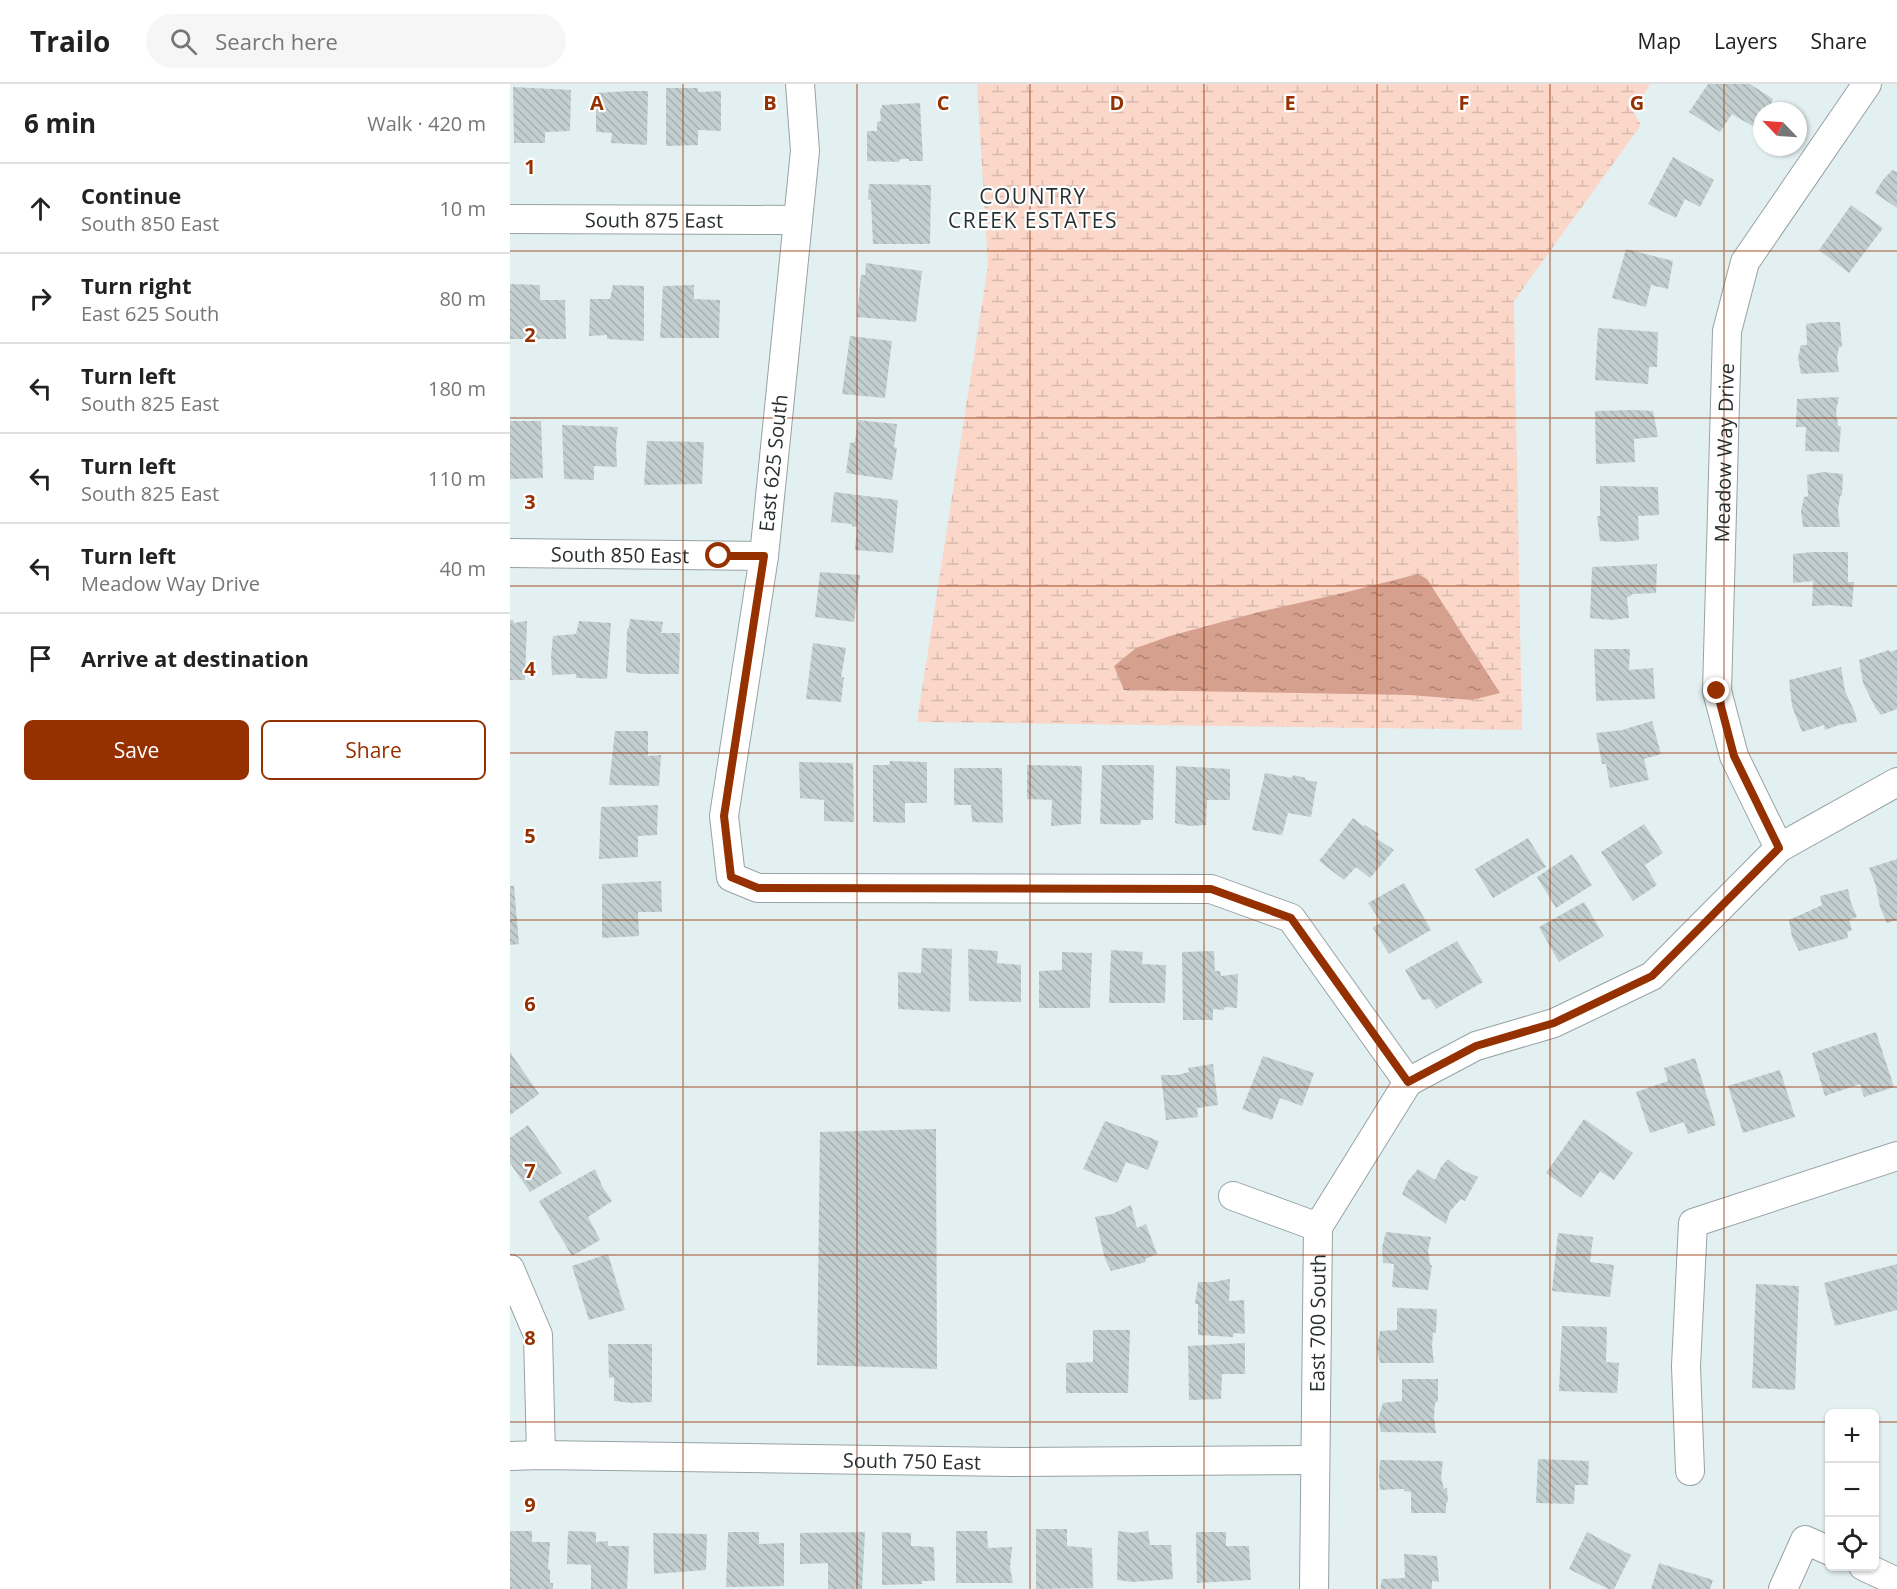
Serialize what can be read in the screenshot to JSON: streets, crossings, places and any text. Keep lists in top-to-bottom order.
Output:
{
  "streets": {
    "street": [
      "South 875 East",
      "Meadow Way Drive",
      "East 625 South",
      "South 850 East",
      "East 700 South",
      "South 750 East"
    ]
  },
  "crossings": [
    ["South 875 East", "East 625 South"],
    ["East 625 South", "South 850 East"],
    ["East 625 South", "East 700 South"],
    ["East 700 South", "South 750 East"]
  ],
  "districts": ["COUNTRY CREEK ESTATES"],
  "north": "top left",
  "page": {
    "header": "Trailo",
    "search": "Search here",
    "nav": ["Map", "Layers", "Share"],
    "heading": ["6 min", "Walk · 420 m"],
    "list": [
      ["Continue", "South 850 East", "10 m"],
      ["Turn right", "East 625 South", "80 m"],
      ["Turn left", "South 825 East", "180 m"],
      ["Turn left", "South 825 East", "110 m"],
      ["Turn left", "Meadow Way Drive", "40 m"],
      "Arrive at destination"
    ],
    "buttons": ["Save", "Share"],
    "map_buttons": ["+", "−"]
  },
  "grid": {
    "columns": [
      "A",
      "B",
      "C",
      "D",
      "E",
      "F",
      "G"
    ],
    "rows": [
      "1",
      "2",
      "3",
      "4",
      "5",
      "6",
      "7",
      "8",
      "9"
    ]
  }
}
